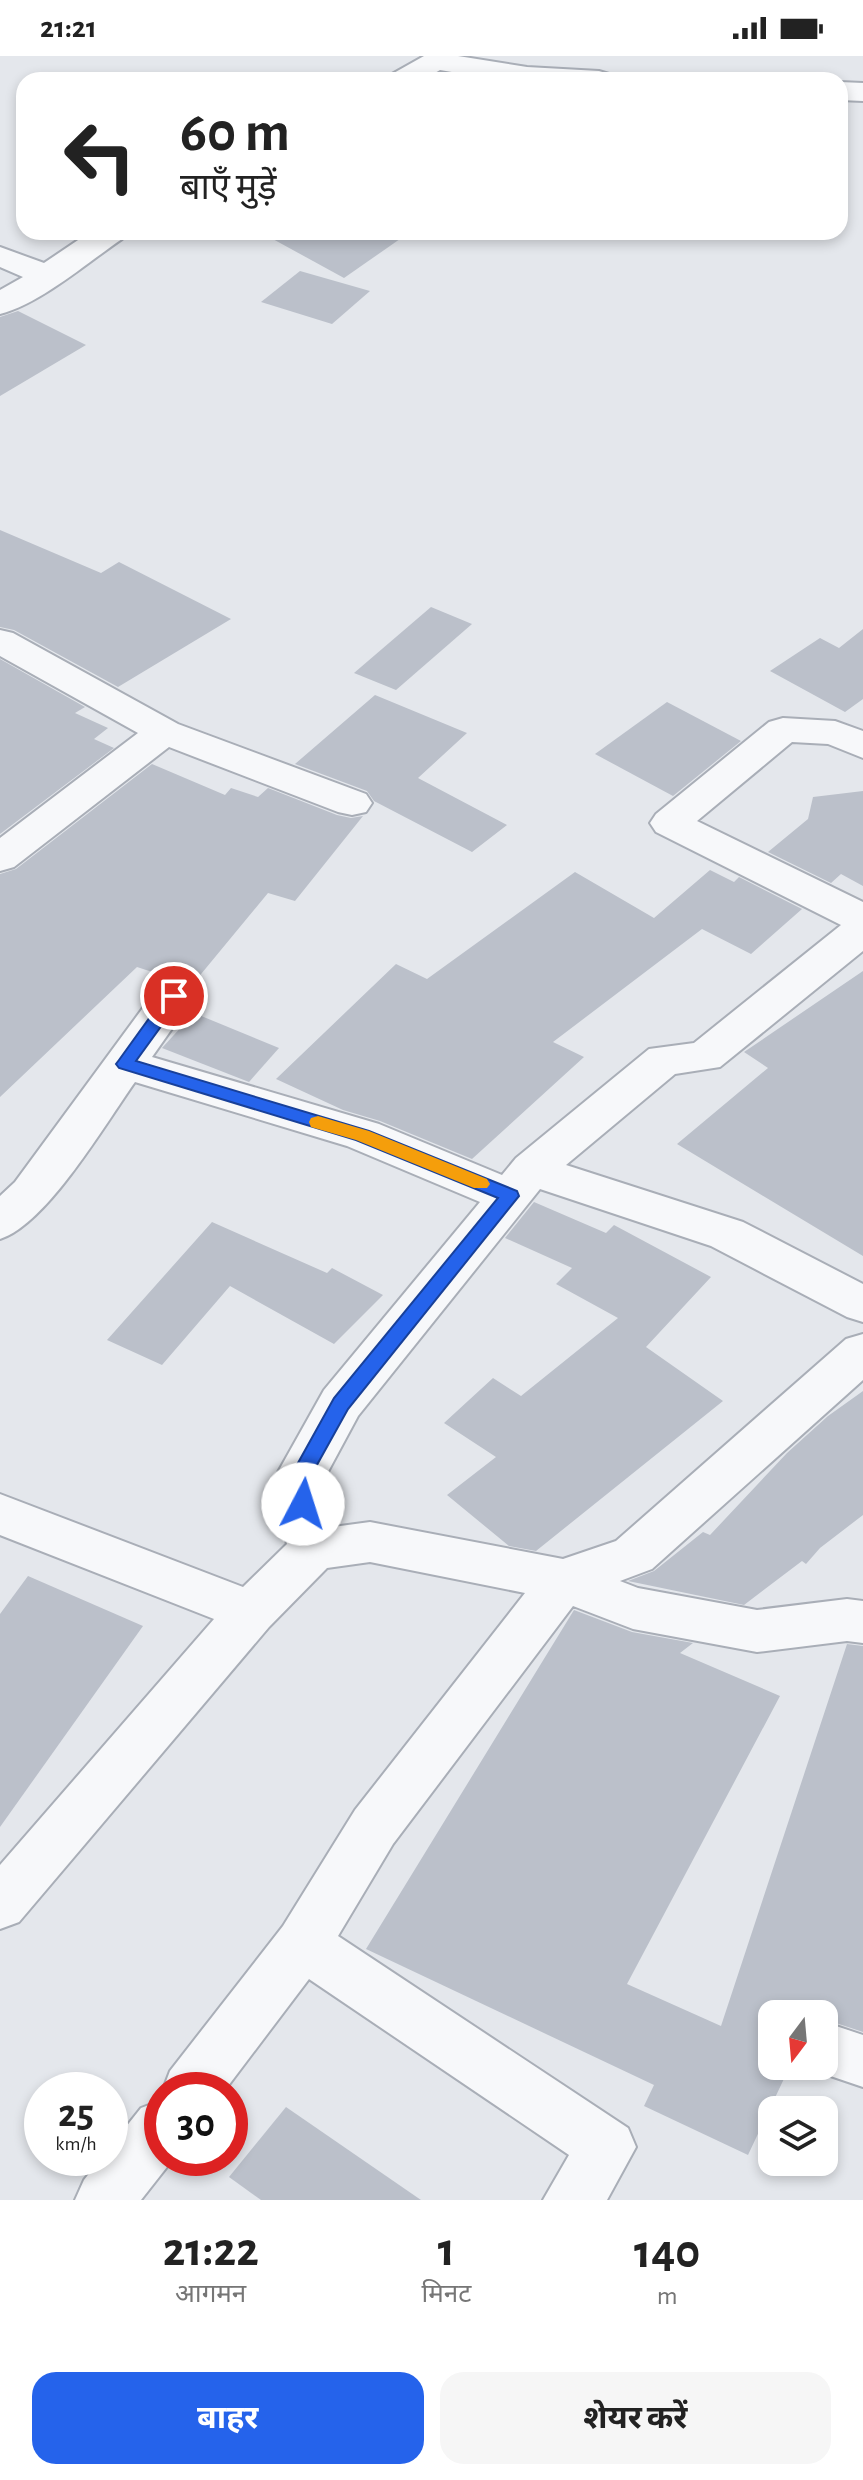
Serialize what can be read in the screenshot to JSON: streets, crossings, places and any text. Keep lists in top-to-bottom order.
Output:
{
  "north": "bottom",
  "page": {
    "status": "21:21",
    "turn": ["60 m", "बाएँ मुड़ें"],
    "speed": "25 km/h",
    "limit": "30",
    "eta": [
      "21:22",
      "आगमन",
      "1",
      "मिनट",
      "140",
      "m"
    ],
    "buttons": ["बाहर", "शेयर करें"]
  }
}
